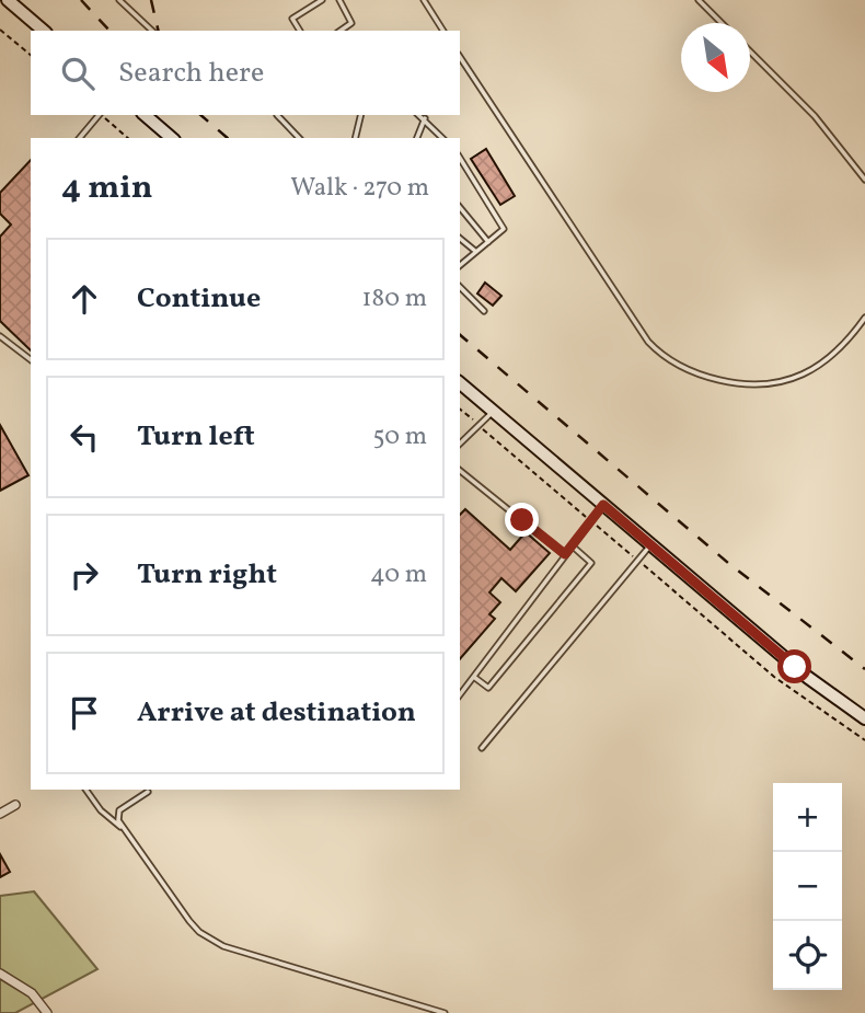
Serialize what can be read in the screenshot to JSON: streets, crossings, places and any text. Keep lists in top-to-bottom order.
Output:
{
  "north": "bottom right",
  "page": {
    "search": "Search here",
    "heading": ["4 min", "Walk · 270 m"],
    "list": [
      ["Continue", "180 m"],
      ["Turn left", "50 m"],
      ["Turn right", "40 m"],
      "Arrive at destination"
    ],
    "map_buttons": ["+", "−"]
  }
}
